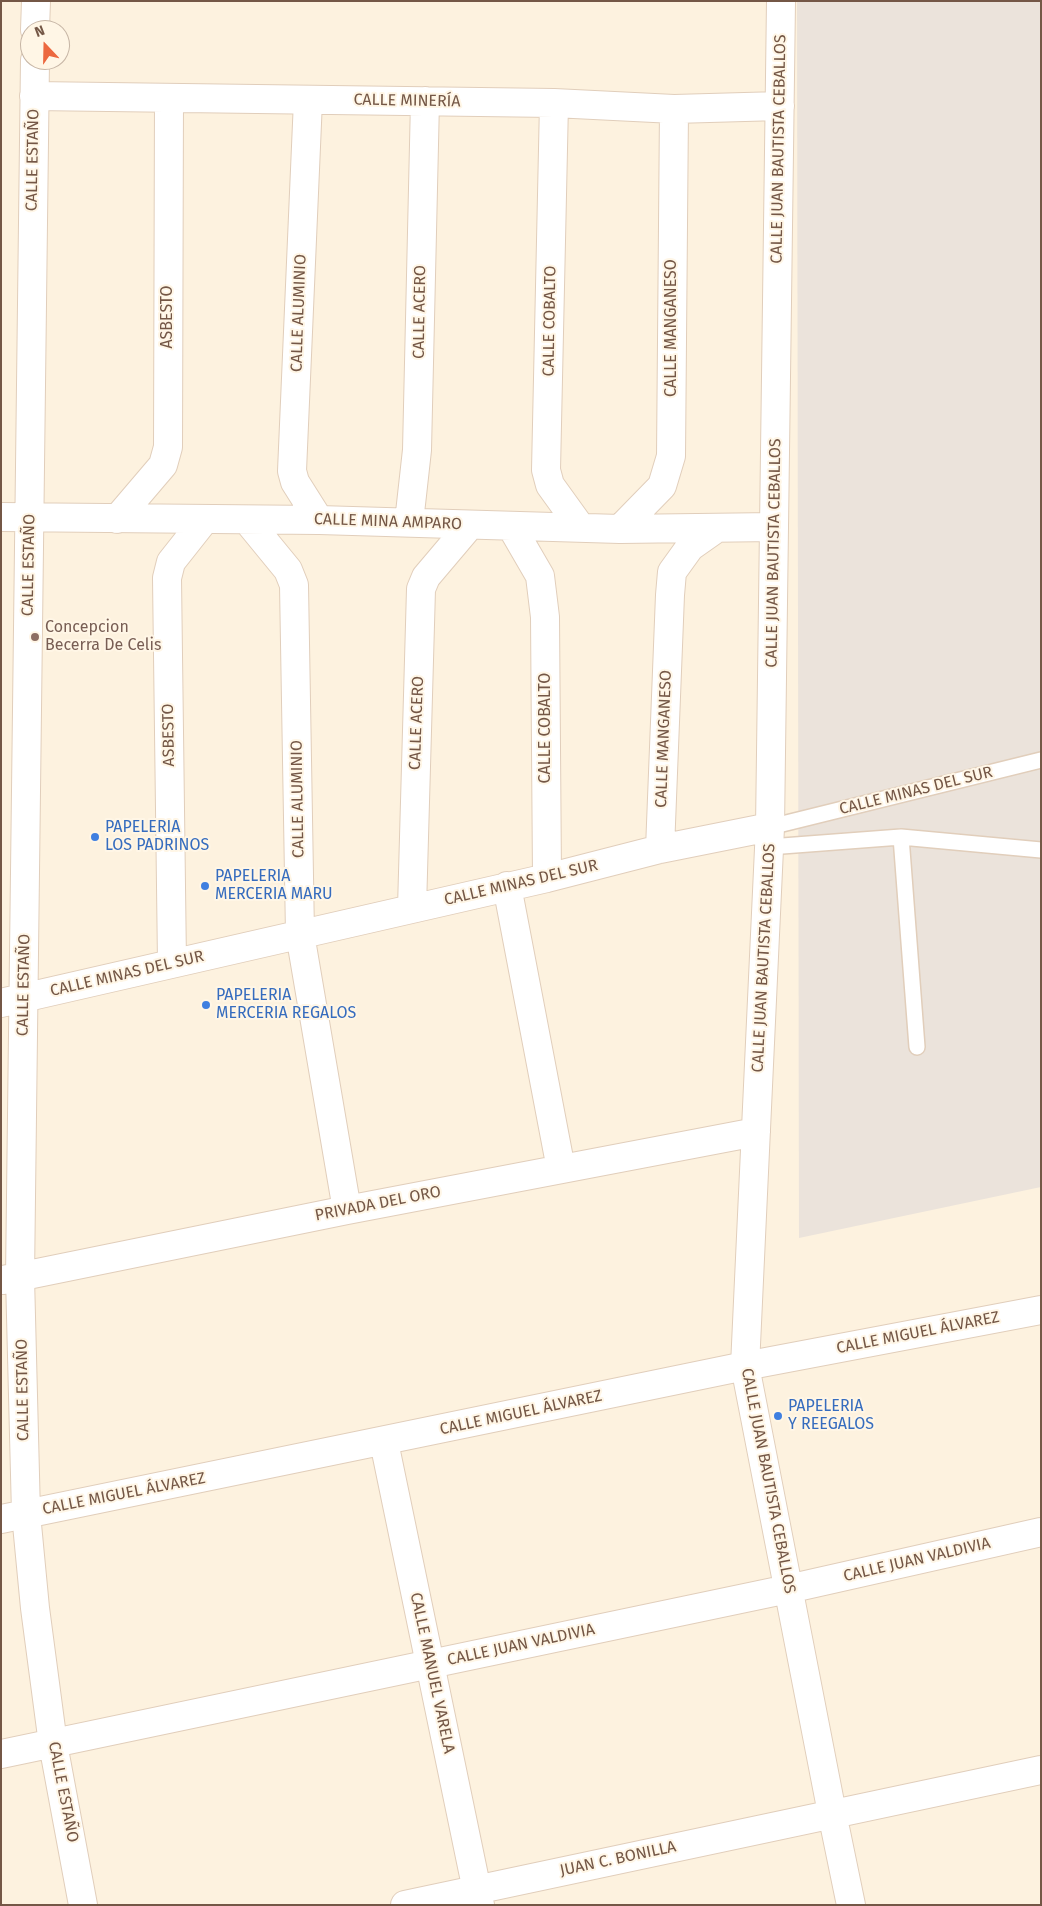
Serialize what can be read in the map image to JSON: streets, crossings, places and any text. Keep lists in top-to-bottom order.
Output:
{
  "streets": {
    "street": [
      "CALLE MINERÍA",
      "CALLE JUAN BAUTISTA CEBALLOS",
      "CALLE ESTAÑO",
      "CALLE ACERO",
      "CALLE ALUMINIO",
      "ASBESTO",
      "CALLE COBALTO",
      "CALLE MANGANESO",
      "CALLE MINA AMPARO",
      "CALLE MINAS DEL SUR",
      "PRIVADA DEL ORO",
      "CALLE MIGUEL ÁLVAREZ",
      "CALLE JUAN VALDIVIA",
      "CALLE MANUEL VARELA",
      "JUAN C. BONILLA"
    ]
  },
  "crossings": [
    ["CALLE MINERÍA", "CALLE JUAN BAUTISTA CEBALLOS"],
    ["CALLE MINERÍA", "CALLE ESTAÑO"],
    ["CALLE MINERÍA", "CALLE ACERO"],
    ["CALLE MINERÍA", "CALLE ALUMINIO"],
    ["CALLE MINERÍA", "ASBESTO"],
    ["CALLE MINERÍA", "CALLE COBALTO"],
    ["CALLE MINERÍA", "CALLE MANGANESO"],
    ["CALLE JUAN BAUTISTA CEBALLOS", "CALLE MINA AMPARO"],
    ["CALLE JUAN BAUTISTA CEBALLOS", "CALLE MINAS DEL SUR"],
    ["CALLE JUAN BAUTISTA CEBALLOS", "PRIVADA DEL ORO"],
    ["CALLE JUAN BAUTISTA CEBALLOS", "CALLE MIGUEL ÁLVAREZ"],
    ["CALLE JUAN BAUTISTA CEBALLOS", "CALLE JUAN VALDIVIA"],
    ["CALLE JUAN BAUTISTA CEBALLOS", "JUAN C. BONILLA"],
    ["CALLE ESTAÑO", "CALLE MINA AMPARO"],
    ["CALLE ESTAÑO", "CALLE MINAS DEL SUR"],
    ["CALLE ESTAÑO", "PRIVADA DEL ORO"],
    ["CALLE ESTAÑO", "CALLE MIGUEL ÁLVAREZ"],
    ["CALLE ESTAÑO", "CALLE JUAN VALDIVIA"],
    ["CALLE ACERO", "CALLE MINA AMPARO"],
    ["CALLE ACERO", "CALLE MINAS DEL SUR"],
    ["CALLE ALUMINIO", "CALLE MINA AMPARO"],
    ["CALLE ALUMINIO", "CALLE MINAS DEL SUR"],
    ["CALLE ALUMINIO", "PRIVADA DEL ORO"],
    ["ASBESTO", "CALLE MINA AMPARO"],
    ["ASBESTO", "CALLE MINAS DEL SUR"],
    ["CALLE COBALTO", "CALLE MINA AMPARO"],
    ["CALLE COBALTO", "CALLE MINAS DEL SUR"],
    ["CALLE MANGANESO", "CALLE MINA AMPARO"],
    ["CALLE MANGANESO", "CALLE MINAS DEL SUR"],
    ["CALLE MIGUEL ÁLVAREZ", "CALLE MANUEL VARELA"],
    ["CALLE JUAN VALDIVIA", "CALLE MANUEL VARELA"],
    ["CALLE MANUEL VARELA", "JUAN C. BONILLA"]
  ],
  "places": [
    "Concepcion Becerra De Celis",
    "PAPELERIA LOS PADRINOS",
    "PAPELERIA MERCERIA MARU",
    "PAPELERIA MERCERIA REGALOS",
    "PAPELERIA Y REEGALOS"
  ],
  "north": "top"
}
